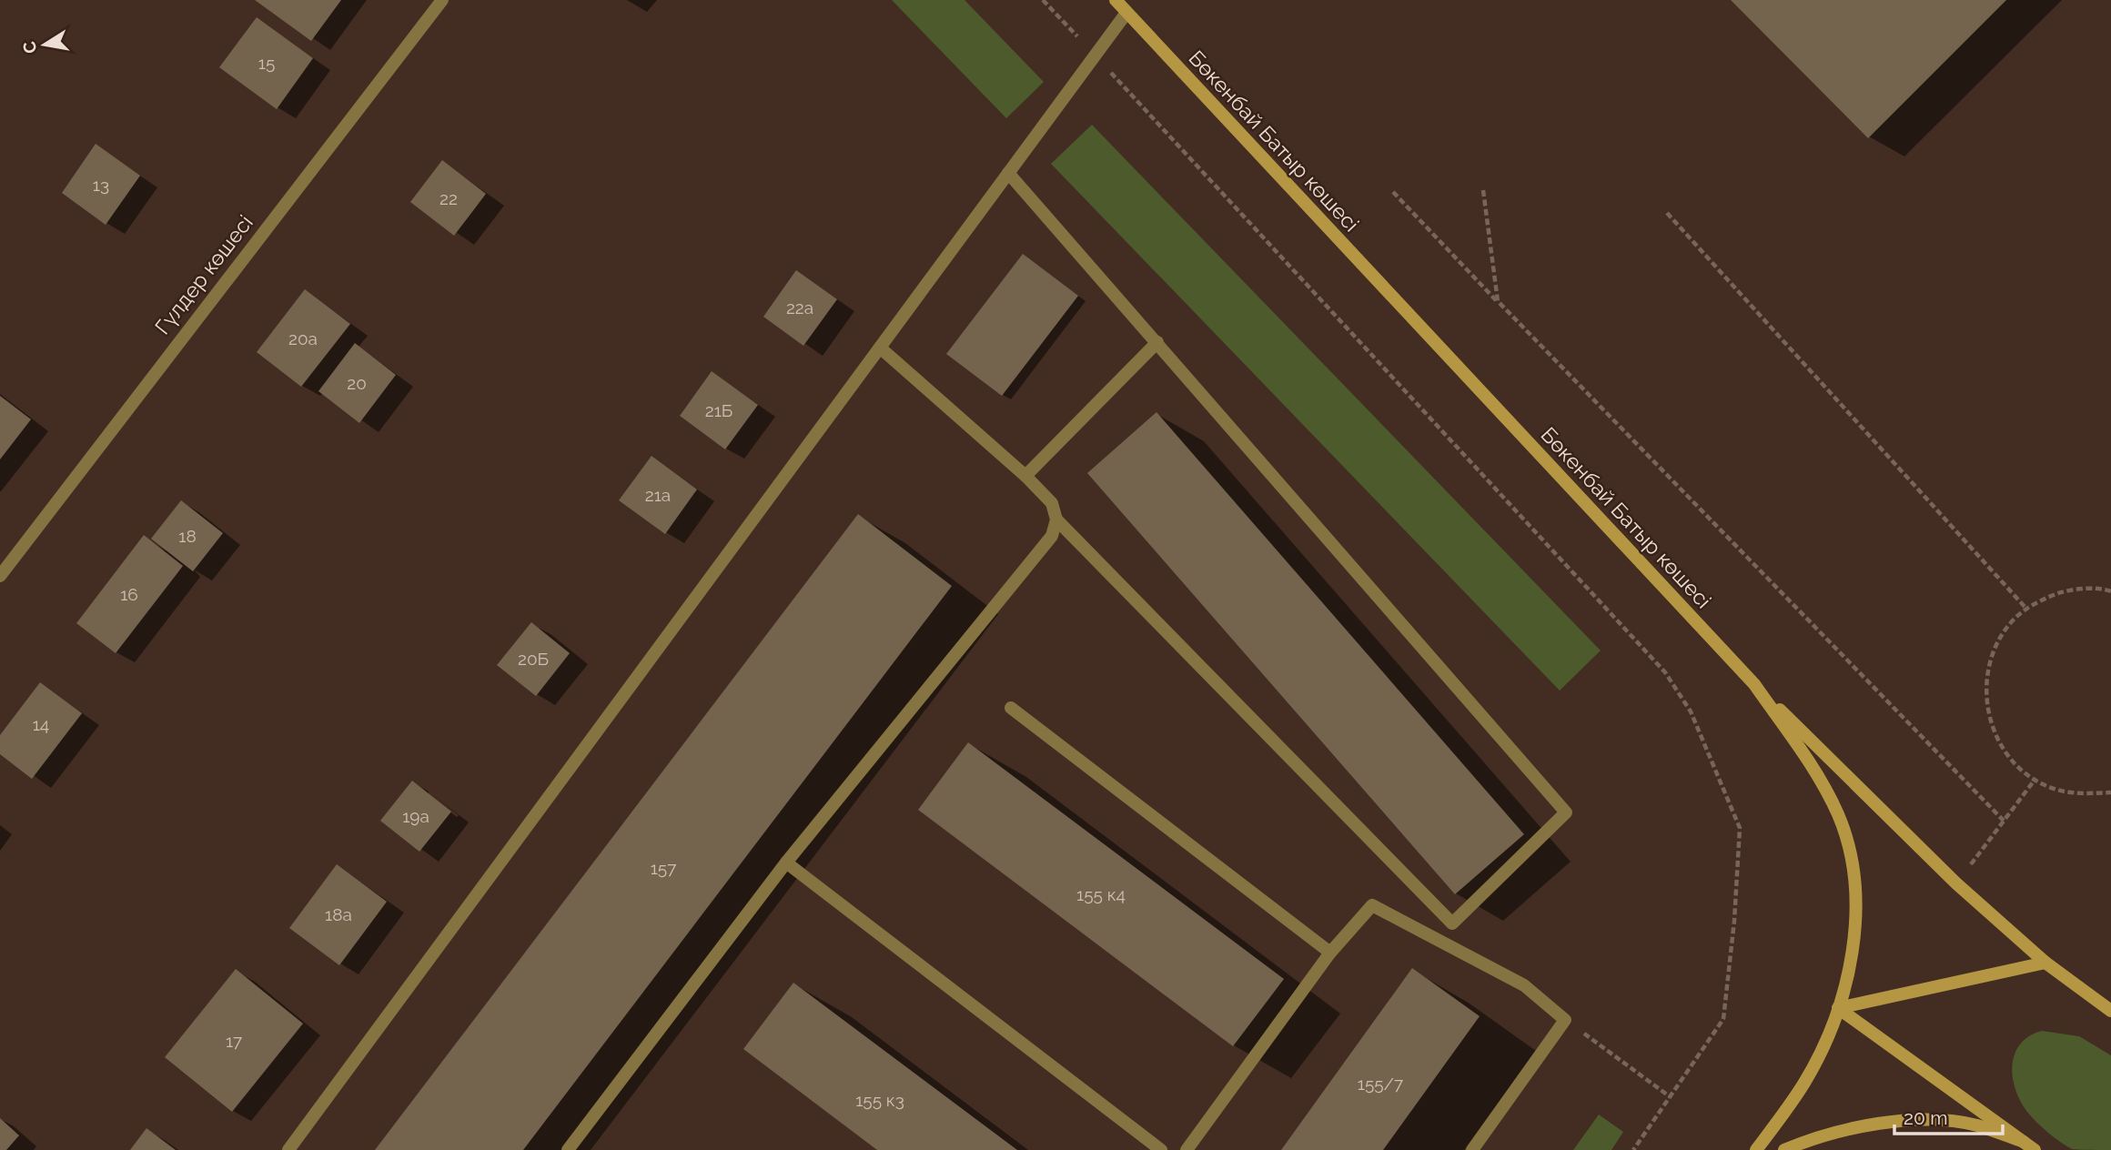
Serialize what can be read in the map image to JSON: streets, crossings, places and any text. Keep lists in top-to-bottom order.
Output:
{
  "streets": {
    "main road": ["Бөкенбай Батыр көшесі"],
    "street": ["Гүлдер көшесі"]
  },
  "house_numbers": [
    "15",
    "13",
    "22",
    "22а",
    "20а",
    "20",
    "21Б",
    "21а",
    "18",
    "16",
    "20Б",
    "14",
    "19а",
    "157",
    "155 к4",
    "18а",
    "17",
    "155/7",
    "155 к3"
  ],
  "scale_bar": "20 m",
  "north": "left"
}
